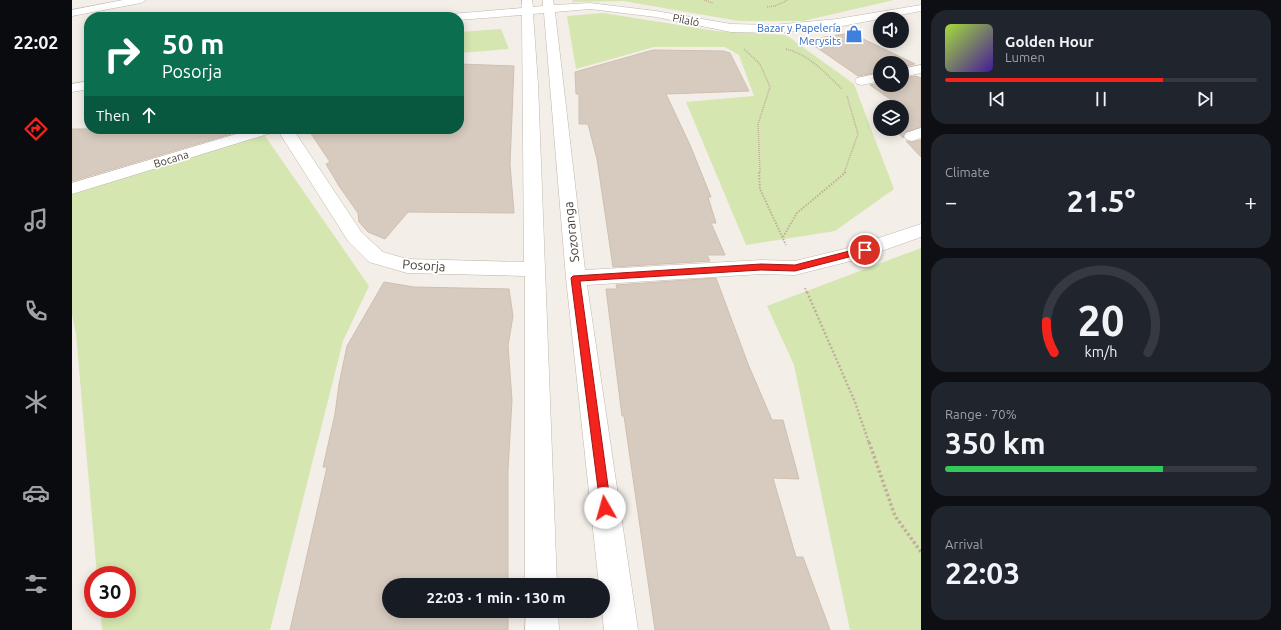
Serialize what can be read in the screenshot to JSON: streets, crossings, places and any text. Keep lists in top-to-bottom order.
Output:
{
  "streets": {
    "street": [
      "Pilaló",
      "Bocana",
      "Sozoranga",
      "Posorja"
    ]
  },
  "crossings": [
    ["Pilaló", "Sozoranga"]
  ],
  "places": {
    "shop": ["Bazar y Papelería Merysits"]
  },
  "page": {
    "tabs": "22:02",
    "turn": ["50 m", "Posorja"],
    "song": ["Golden Hour", "Lumen"],
    "then": "Then",
    "tile": [
      "Climate",
      ["Range · 70%", "350 km"],
      ["Arrival", "22:03"]
    ],
    "heat": ["−", "21.5°", "+"],
    "limit": "30",
    "trip": "22:03 · 1 min · 130 m",
    "gauge": ["20", "km/h"]
  }
}
